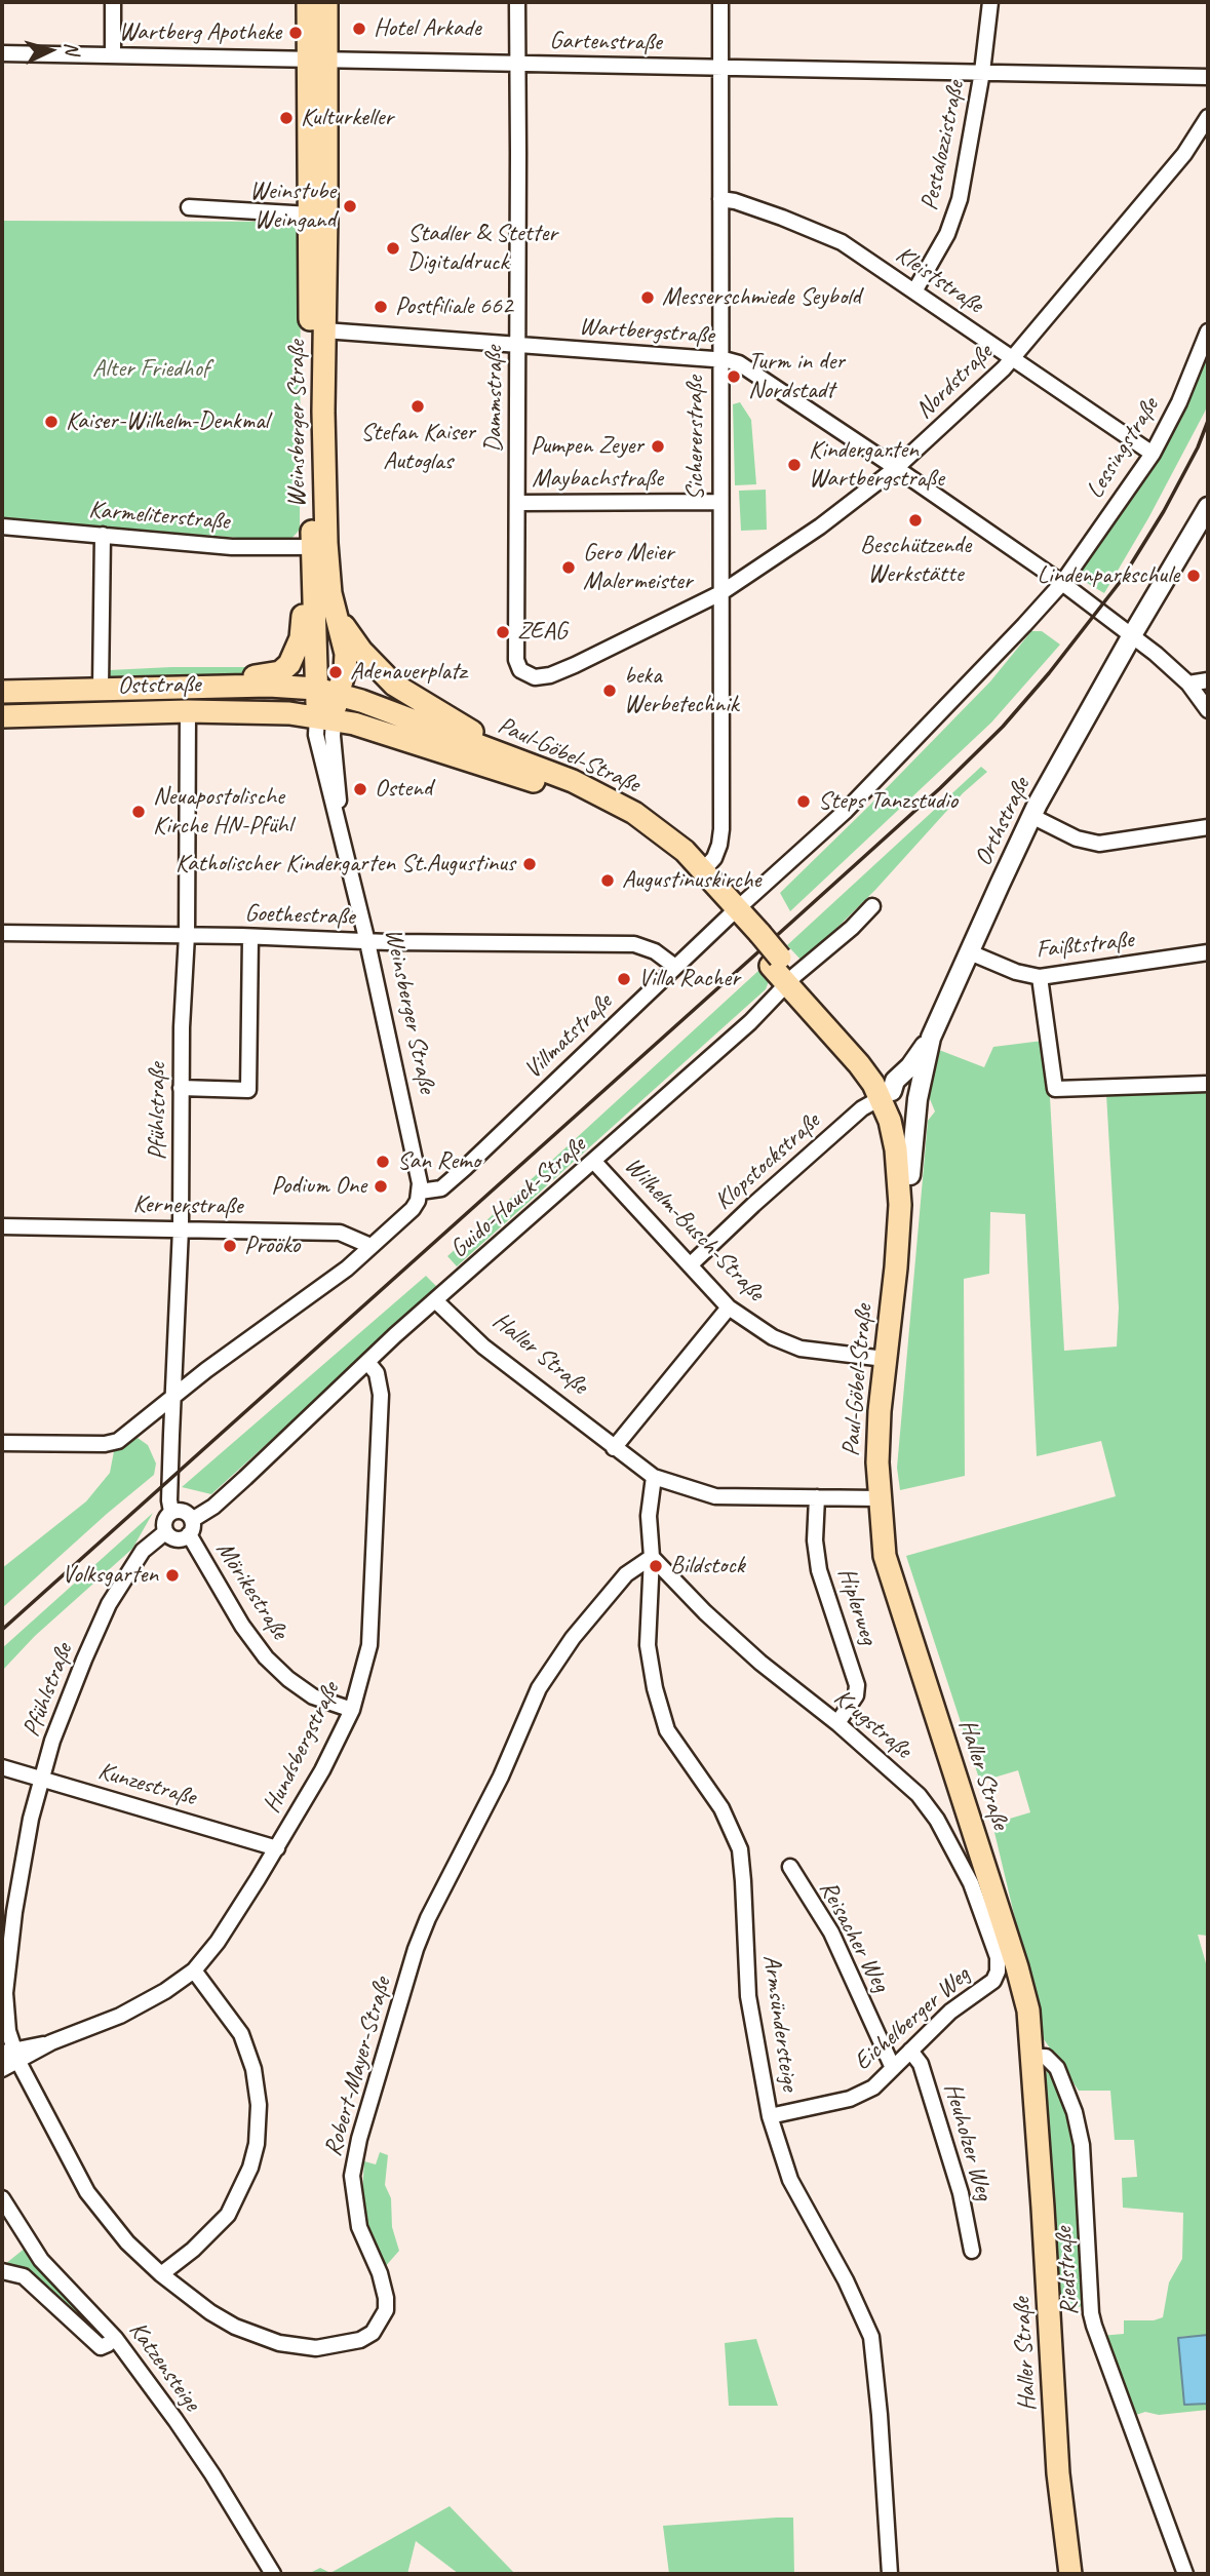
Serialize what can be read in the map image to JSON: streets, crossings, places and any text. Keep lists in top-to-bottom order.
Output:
{
  "streets": {
    "main road": [
      "Weinsberger Straße",
      "Oststraße",
      "Paul-Göbel-Straße",
      "Haller Straße"
    ],
    "street": [
      "Gartenstraße",
      "Pestalozzistraße",
      "Kleiststraße",
      "Wartbergstraße",
      "Nordstraße",
      "Dammstraße",
      "Sichererstraße",
      "Lessingstraße",
      "Maybachstraße",
      "Karmeliterstraße",
      "Orthstraße",
      "Goethestraße",
      "Faißtstraße",
      "Villmatstraße",
      "Pfühlstraße",
      "Klopstockstraße",
      "Guido-Hauck-Straße",
      "Kernerstraße",
      "Wilhelm-Busch-Straße",
      "Mörikestraße",
      "Hiplerweg",
      "Krugstraße",
      "Hundsbergstraße",
      "Kunzestraße",
      "Reisacher Weg",
      "Eichelberger Weg",
      "Armsündersteige",
      "Robert-Mayer-Straße",
      "Heuholzer Weg",
      "Riedstraße",
      "Katzensteige"
    ]
  },
  "crossings": [
    ["Gartenstraße", "Pestalozzistraße"],
    ["Gartenstraße", "Dammstraße"],
    ["Gartenstraße", "Weinsberger Straße"],
    ["Gartenstraße", "Sichererstraße"],
    ["Pestalozzistraße", "Kleiststraße"],
    ["Kleiststraße", "Nordstraße"],
    ["Kleiststraße", "Sichererstraße"],
    ["Kleiststraße", "Lessingstraße"],
    ["Wartbergstraße", "Nordstraße"],
    ["Wartbergstraße", "Dammstraße"],
    ["Wartbergstraße", "Weinsberger Straße"],
    ["Wartbergstraße", "Sichererstraße"],
    ["Wartbergstraße", "Lessingstraße"],
    ["Wartbergstraße", "Orthstraße"],
    ["Wartbergstraße", "Villmatstraße"],
    ["Nordstraße", "Dammstraße"],
    ["Nordstraße", "Sichererstraße"],
    ["Dammstraße", "Maybachstraße"],
    ["Weinsberger Straße", "Karmeliterstraße"],
    ["Weinsberger Straße", "Oststraße"],
    ["Weinsberger Straße", "Paul-Göbel-Straße"],
    ["Weinsberger Straße", "Goethestraße"],
    ["Weinsberger Straße", "Villmatstraße"],
    ["Sichererstraße", "Maybachstraße"],
    ["Sichererstraße", "Paul-Göbel-Straße"],
    ["Lessingstraße", "Villmatstraße"],
    ["Oststraße", "Paul-Göbel-Straße"],
    ["Oststraße", "Pfühlstraße"],
    ["Paul-Göbel-Straße", "Orthstraße"],
    ["Paul-Göbel-Straße", "Villmatstraße"],
    ["Paul-Göbel-Straße", "Klopstockstraße"],
    ["Paul-Göbel-Straße", "Guido-Hauck-Straße"],
    ["Paul-Göbel-Straße", "Wilhelm-Busch-Straße"],
    ["Paul-Göbel-Straße", "Haller Straße"],
    ["Orthstraße", "Faißtstraße"],
    ["Orthstraße", "Klopstockstraße"],
    ["Goethestraße", "Villmatstraße"],
    ["Goethestraße", "Pfühlstraße"],
    ["Pfühlstraße", "Guido-Hauck-Straße"],
    ["Pfühlstraße", "Kernerstraße"],
    ["Pfühlstraße", "Mörikestraße"],
    ["Pfühlstraße", "Hundsbergstraße"],
    ["Pfühlstraße", "Kunzestraße"],
    ["Pfühlstraße", "Robert-Mayer-Straße"],
    ["Klopstockstraße", "Wilhelm-Busch-Straße"],
    ["Guido-Hauck-Straße", "Wilhelm-Busch-Straße"],
    ["Guido-Hauck-Straße", "Haller Straße"],
    ["Guido-Hauck-Straße", "Mörikestraße"],
    ["Guido-Hauck-Straße", "Hundsbergstraße"],
    ["Haller Straße", "Hiplerweg"],
    ["Haller Straße", "Armsündersteige"],
    ["Haller Straße", "Riedstraße"],
    ["Mörikestraße", "Hundsbergstraße"],
    ["Hiplerweg", "Krugstraße"],
    ["Krugstraße", "Eichelberger Weg"],
    ["Krugstraße", "Armsündersteige"],
    ["Krugstraße", "Robert-Mayer-Straße"],
    ["Hundsbergstraße", "Kunzestraße"],
    ["Hundsbergstraße", "Robert-Mayer-Straße"],
    ["Reisacher Weg", "Eichelberger Weg"],
    ["Eichelberger Weg", "Armsündersteige"],
    ["Eichelberger Weg", "Heuholzer Weg"],
    ["Armsündersteige", "Robert-Mayer-Straße"]
  ],
  "parks": ["Alter Friedhof"],
  "places": [
    "Hotel Arkade",
    "Wartberg Apotheke",
    "Kulturkeller",
    "Weinstube Weingand",
    "Stadler & Stetter Digitaldruck",
    "Messerschmiede Seybold",
    "Postfiliale 662",
    "Turm in der Nordstadt",
    "Stefan Kaiser Autoglas",
    "Kaiser-Wilhelm-Denkmal",
    "Pumpen Zeyer",
    "Kindergarten Wartbergstraße",
    "Beschützende Werkstätte",
    "Gero Meier Malermeister",
    "Lindenparkschule",
    "ZEAG",
    "Adenauerplatz",
    "beka Werbetechnik",
    "Ostend",
    "Steps Tanzstudio",
    "Neuapostolische Kirche HN-Pfühl",
    "Katholischer Kindergarten St.Augustinus",
    "Augustinuskirche",
    "Villa Racher",
    "San Remo",
    "Podium One",
    "Proöko",
    "Bildstock",
    "Volksgarten"
  ],
  "north": "right"
}
